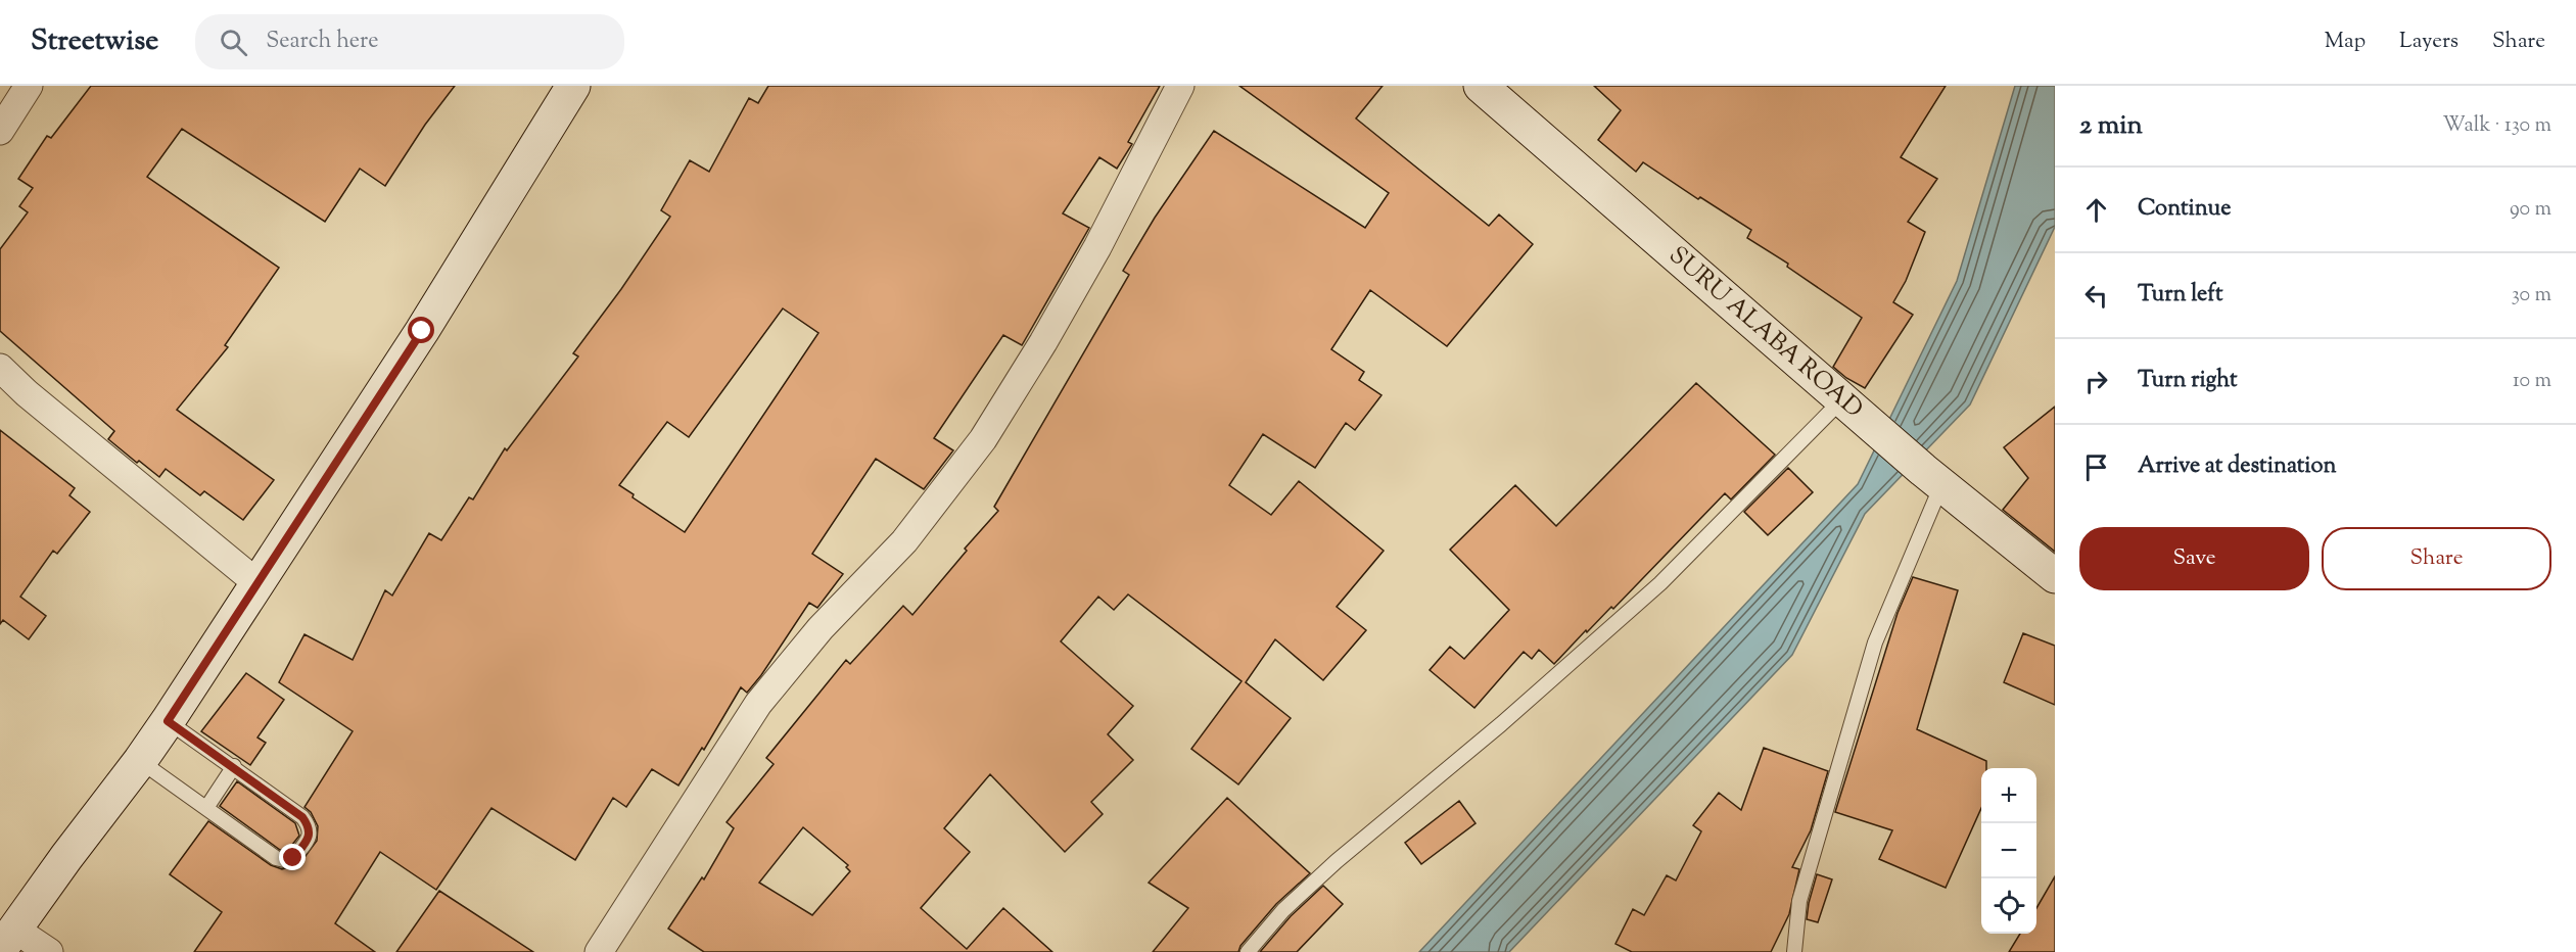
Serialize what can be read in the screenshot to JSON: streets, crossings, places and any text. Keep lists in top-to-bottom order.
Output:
{
  "streets": {
    "street": ["SURU ALABA ROAD"]
  },
  "page": {
    "header": "Streetwise",
    "search": "Search here",
    "nav": ["Map", "Layers", "Share"],
    "heading": ["2 min", "Walk · 130 m"],
    "list": [
      ["Continue", "90 m"],
      ["Turn left", "30 m"],
      ["Turn right", "10 m"],
      "Arrive at destination"
    ],
    "buttons": ["Save", "Share"],
    "map_buttons": ["+", "−"]
  }
}
